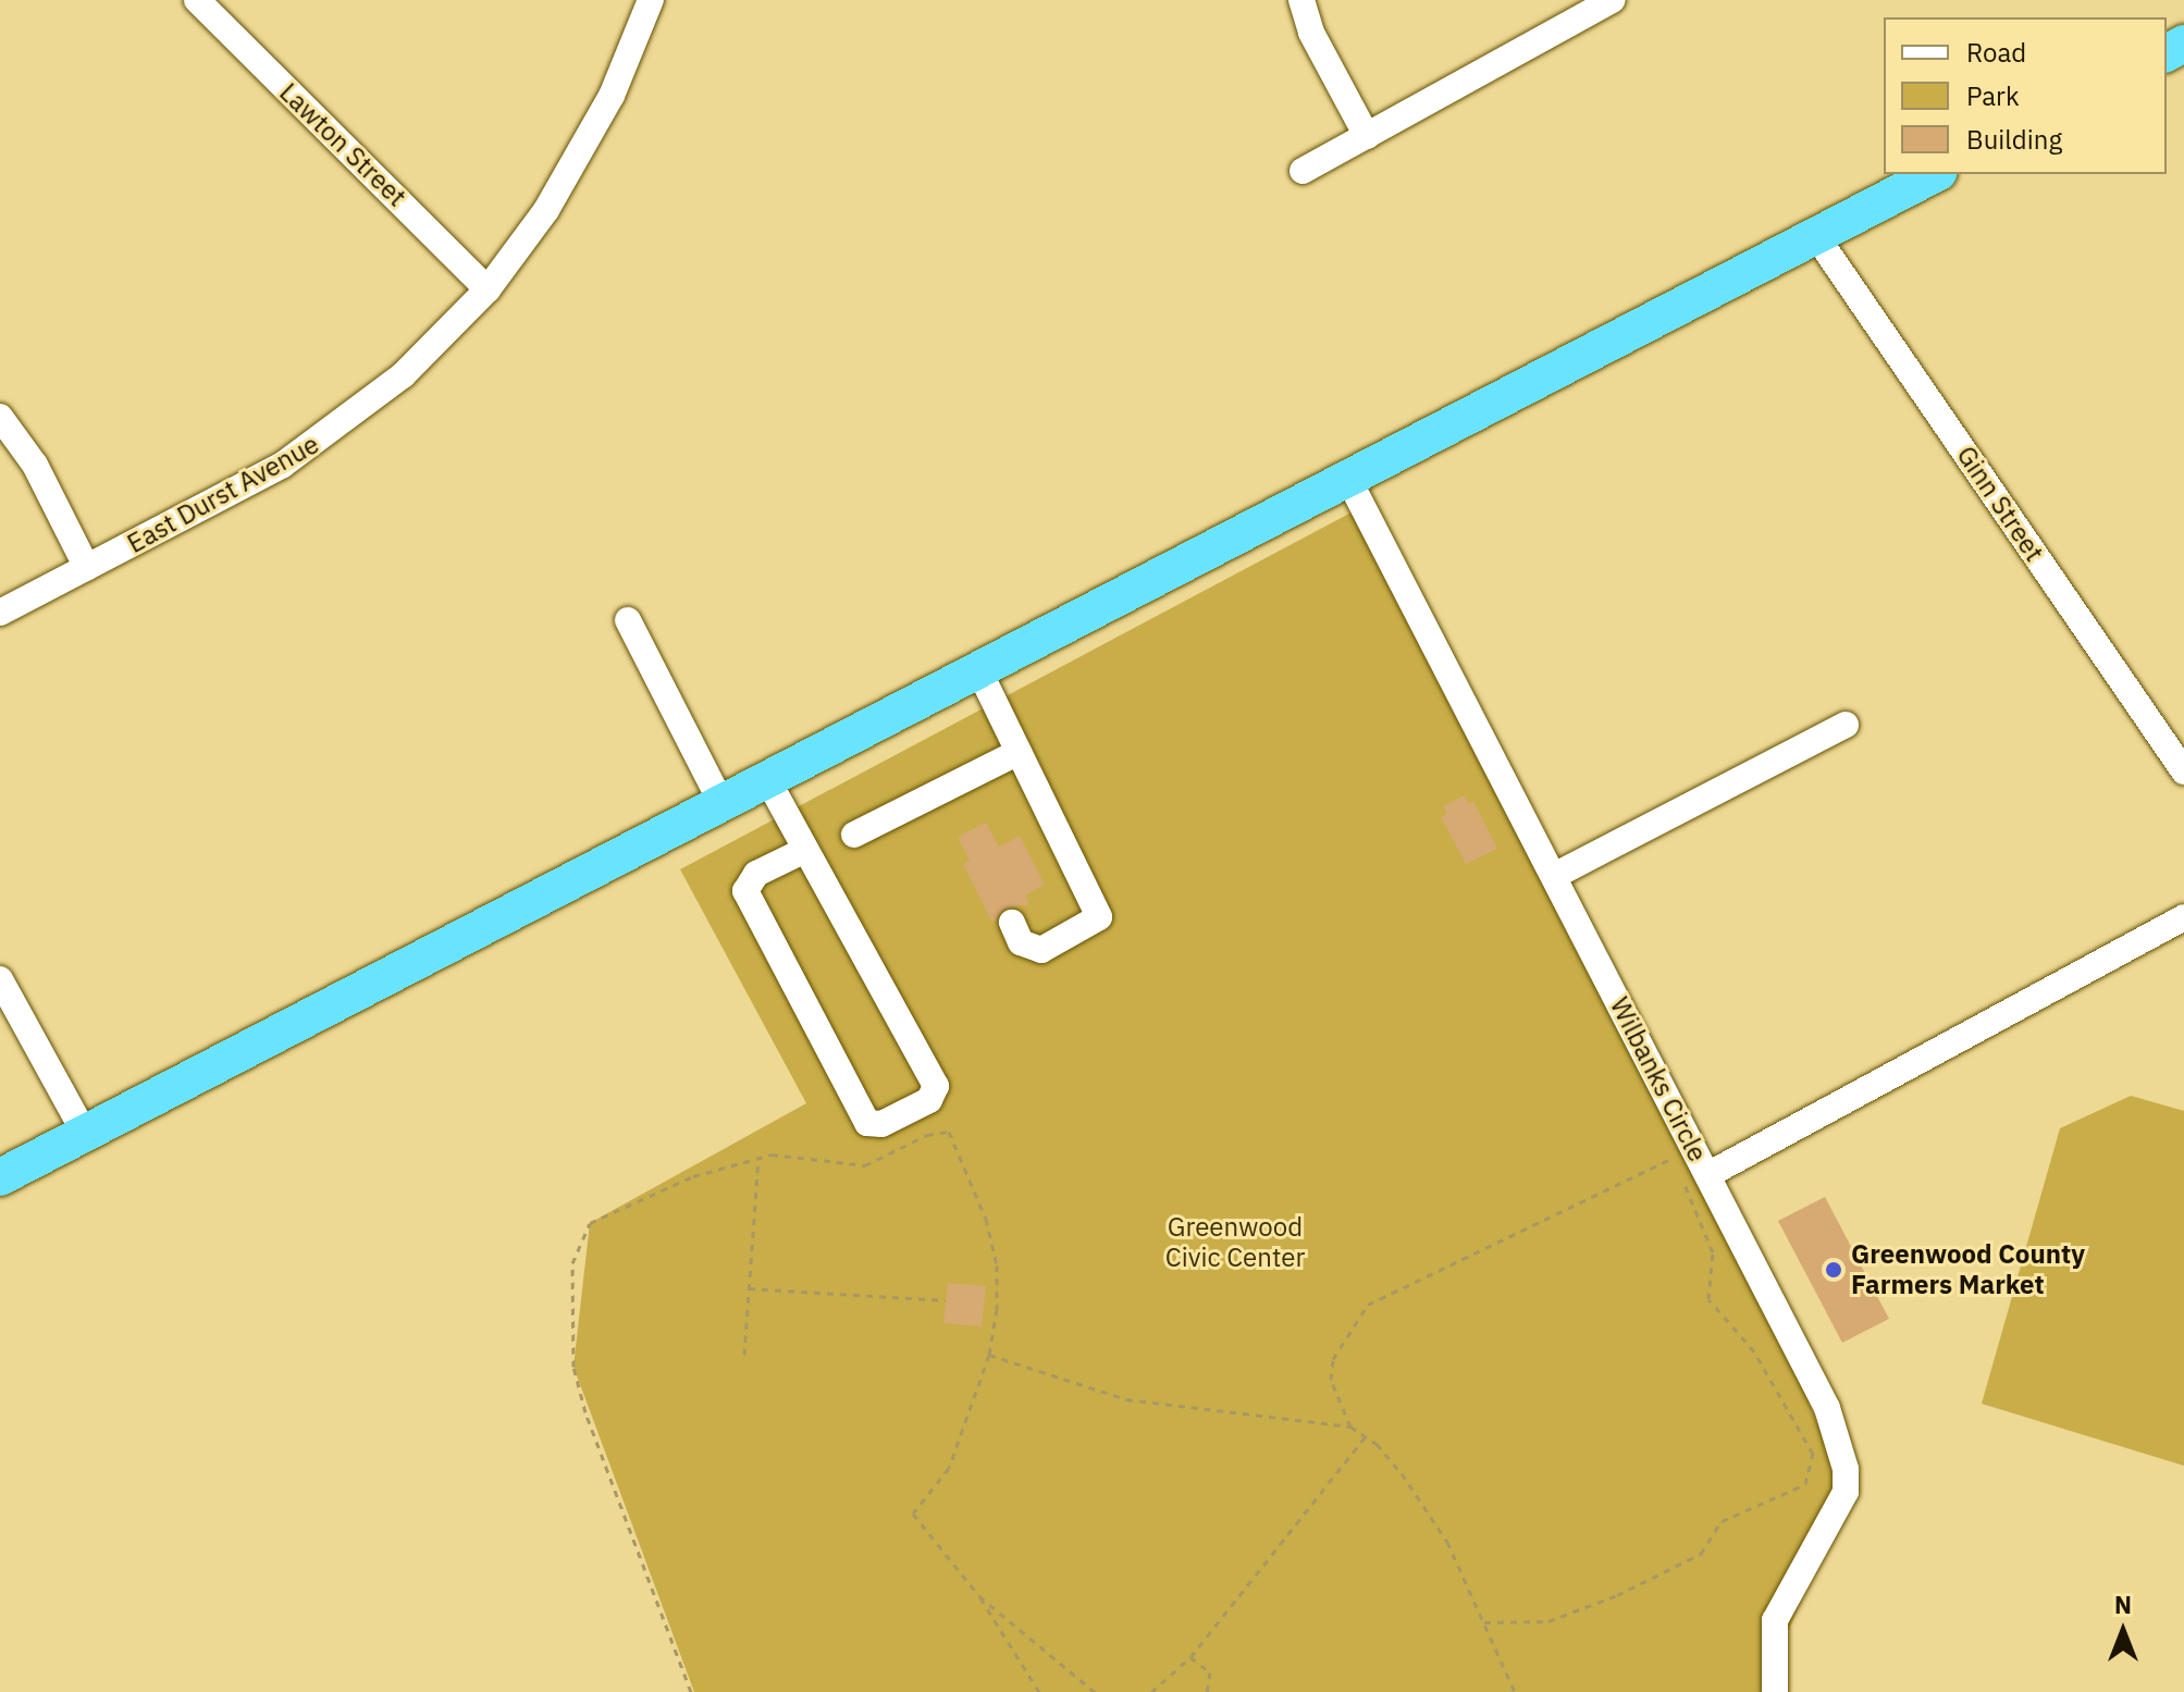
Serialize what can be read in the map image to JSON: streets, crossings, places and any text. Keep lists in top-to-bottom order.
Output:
{
  "streets": {
    "street": [
      "Lawton Street",
      "East Durst Avenue",
      "Ginn Street",
      "Wilbanks Circle"
    ]
  },
  "crossings": [
    ["Lawton Street", "East Durst Avenue"]
  ],
  "parks": ["Greenwood Civic Center"],
  "places": ["Greenwood County Farmers Market"],
  "legend": ["Road", "Park", "Building"],
  "north": "top"
}
